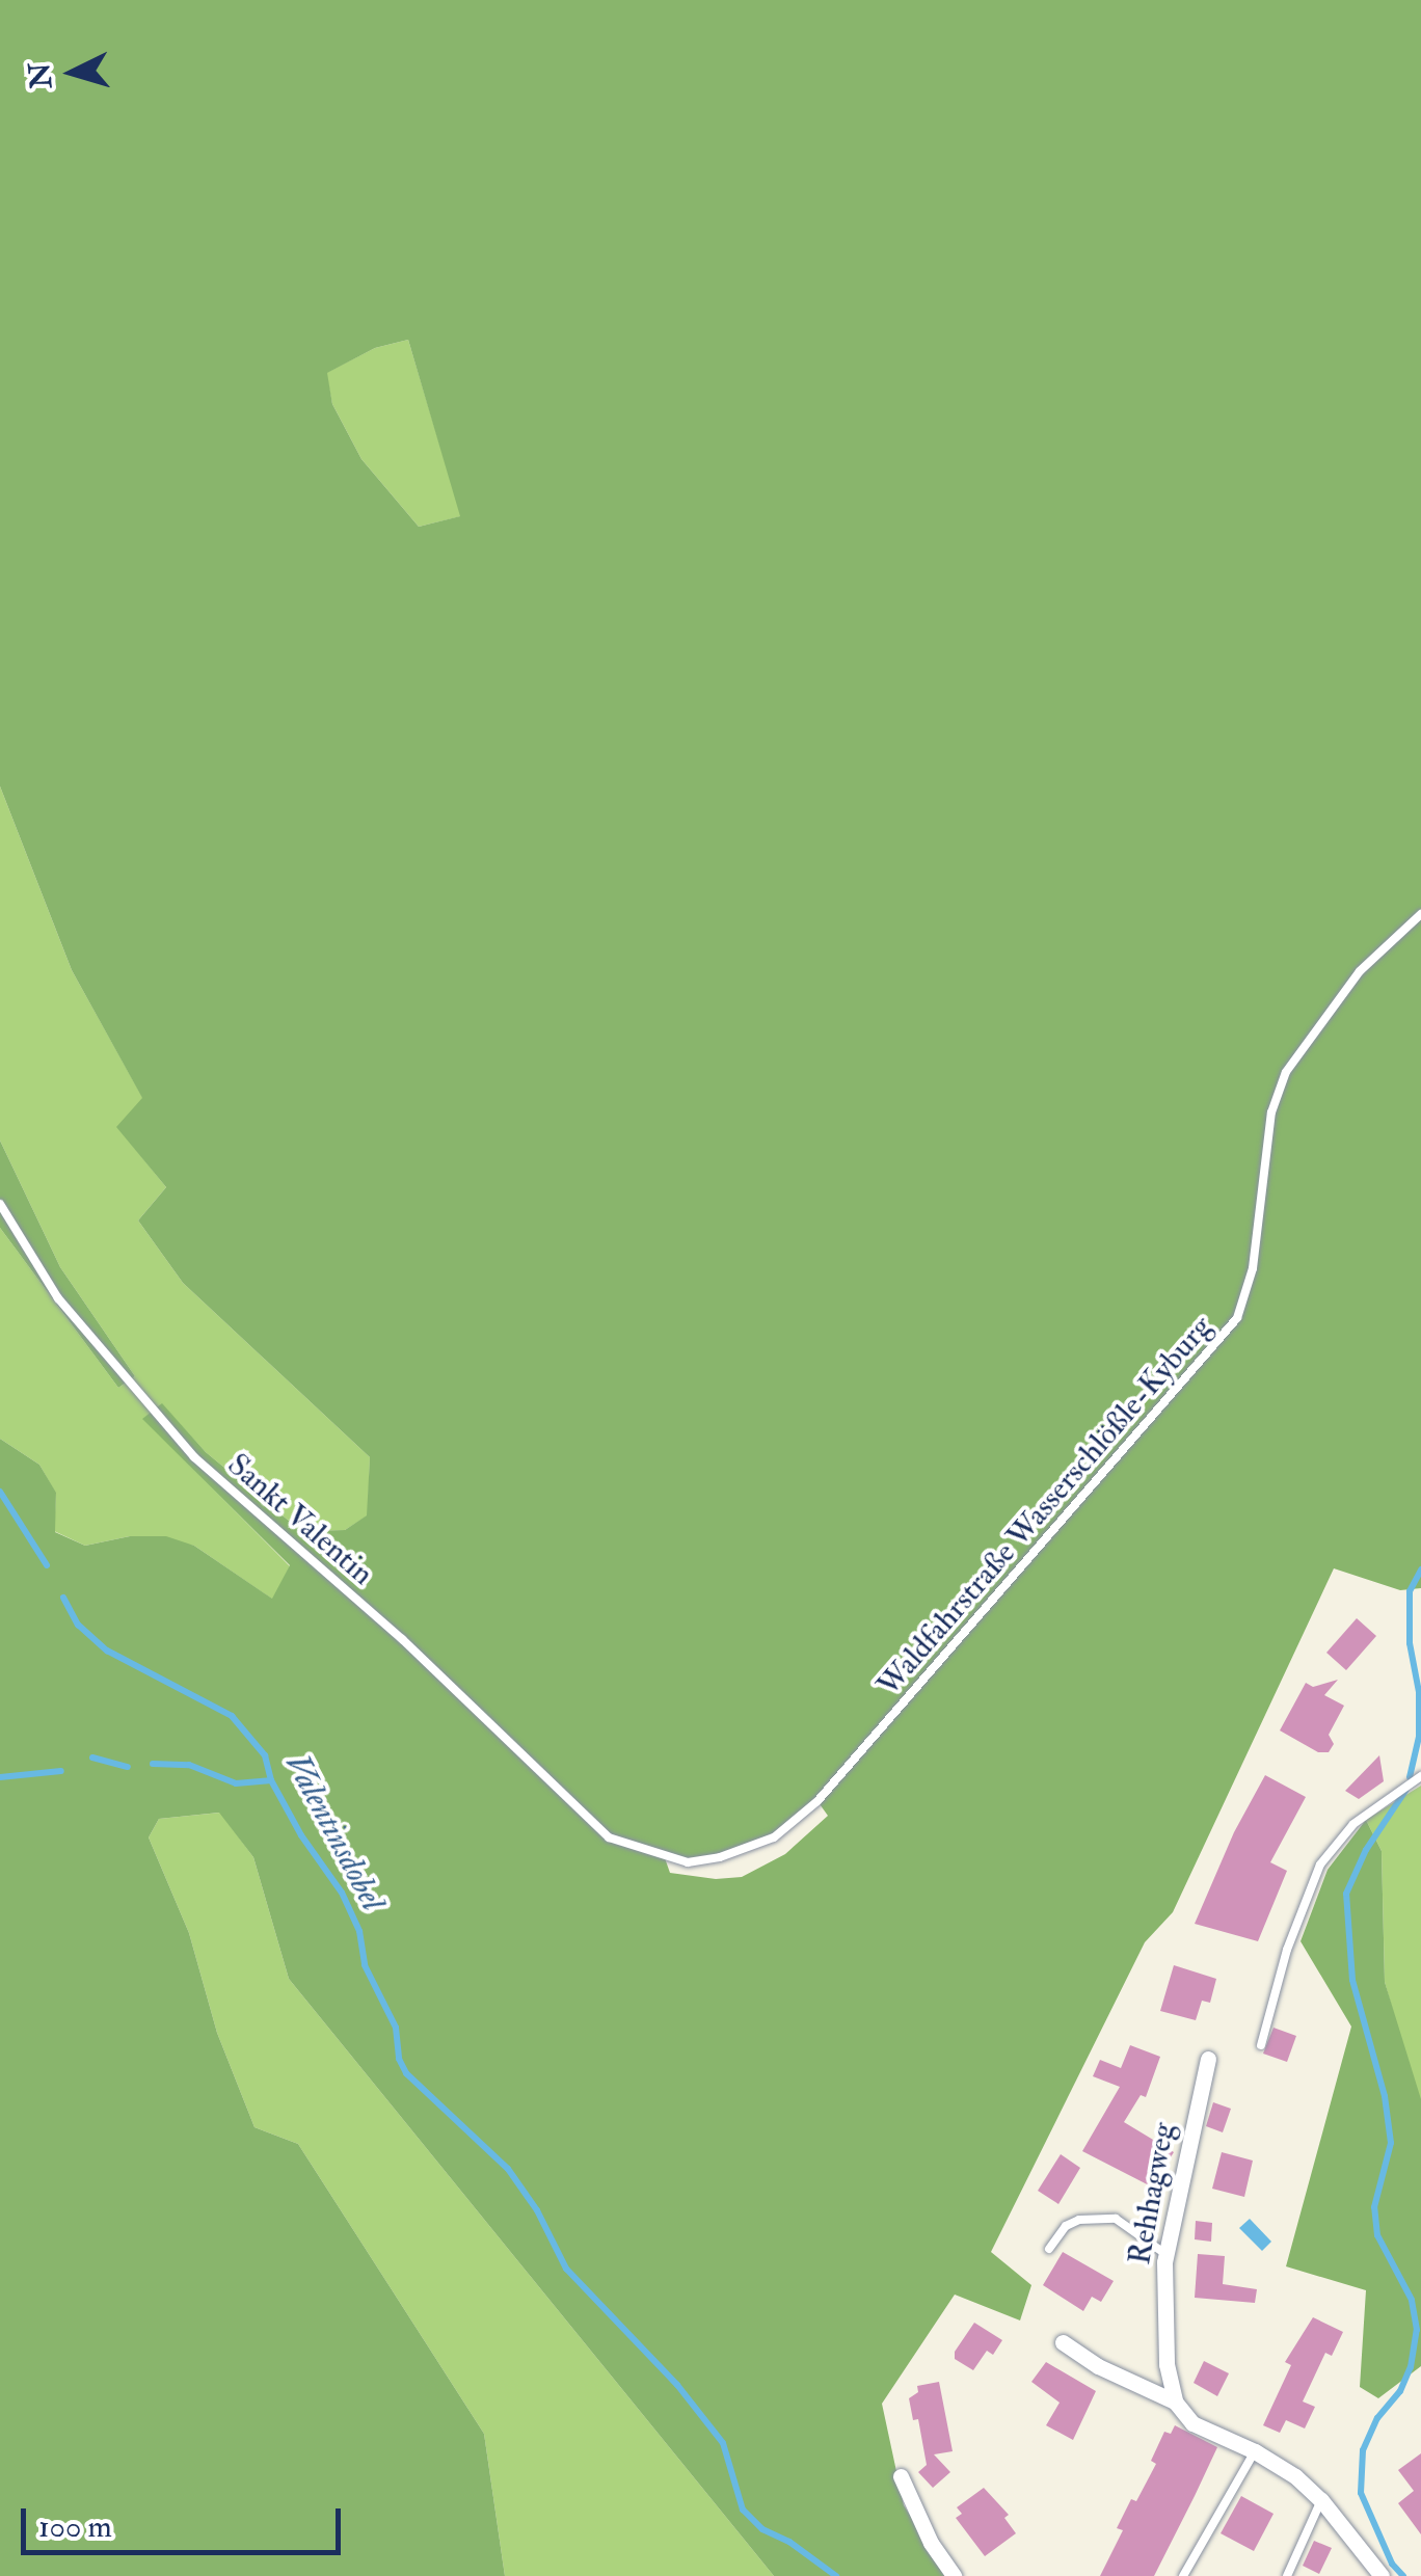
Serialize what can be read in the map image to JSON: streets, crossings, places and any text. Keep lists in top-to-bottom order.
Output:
{
  "streets": {
    "street": ["Rehhagweg"],
    "lane": ["Waldfahrstraße Wasserschlößle-Kyburg", "Sankt Valentin"]
  },
  "crossings": [
    ["Waldfahrstraße Wasserschlößle-Kyburg", "Sankt Valentin"]
  ],
  "water": ["Valentinsdobel"],
  "scale_bar": "100 m",
  "north": "left"
}
